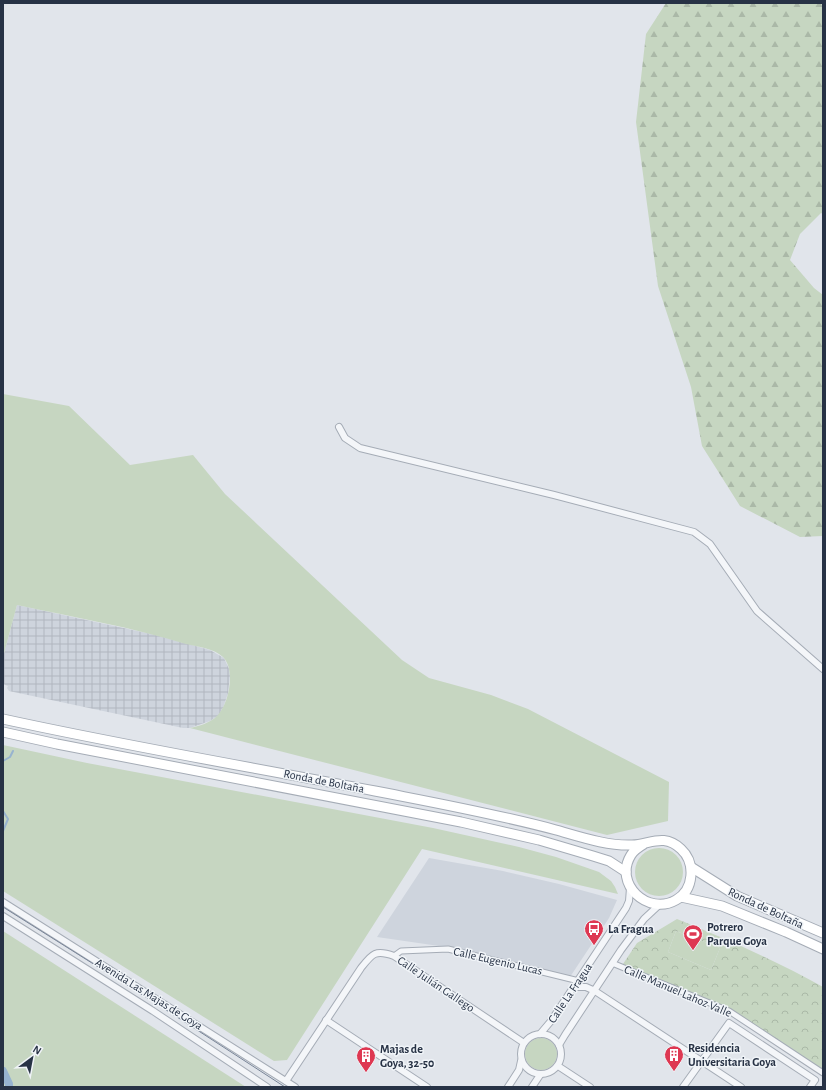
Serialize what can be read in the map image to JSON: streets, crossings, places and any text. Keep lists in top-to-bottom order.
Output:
{
  "streets": {
    "main road": ["Ronda de Boltaña"],
    "street": [
      "Calle Eugenio Lucas",
      "Calle Julián Gallego",
      "Calle Manuel Lahoz Valle",
      "Calle La Fragua",
      "Avenida Las Majas de Goya"
    ]
  },
  "crossings": [
    ["Ronda de Boltaña", "Calle La Fragua"],
    ["Calle Eugenio Lucas", "Calle Julián Gallego"],
    ["Calle Eugenio Lucas", "Calle La Fragua"],
    ["Calle Julián Gallego", "Calle La Fragua"],
    ["Calle Julián Gallego", "Avenida Las Majas de Goya"],
    ["Calle Manuel Lahoz Valle", "Calle La Fragua"]
  ],
  "places": {
    "bus stop": ["La Fragua"],
    "sports": ["Potrero Parque Goya"],
    "building": ["Residencia Universitaria Goya", "Majas de Goya, 32-50"]
  },
  "north": "top right"
}
